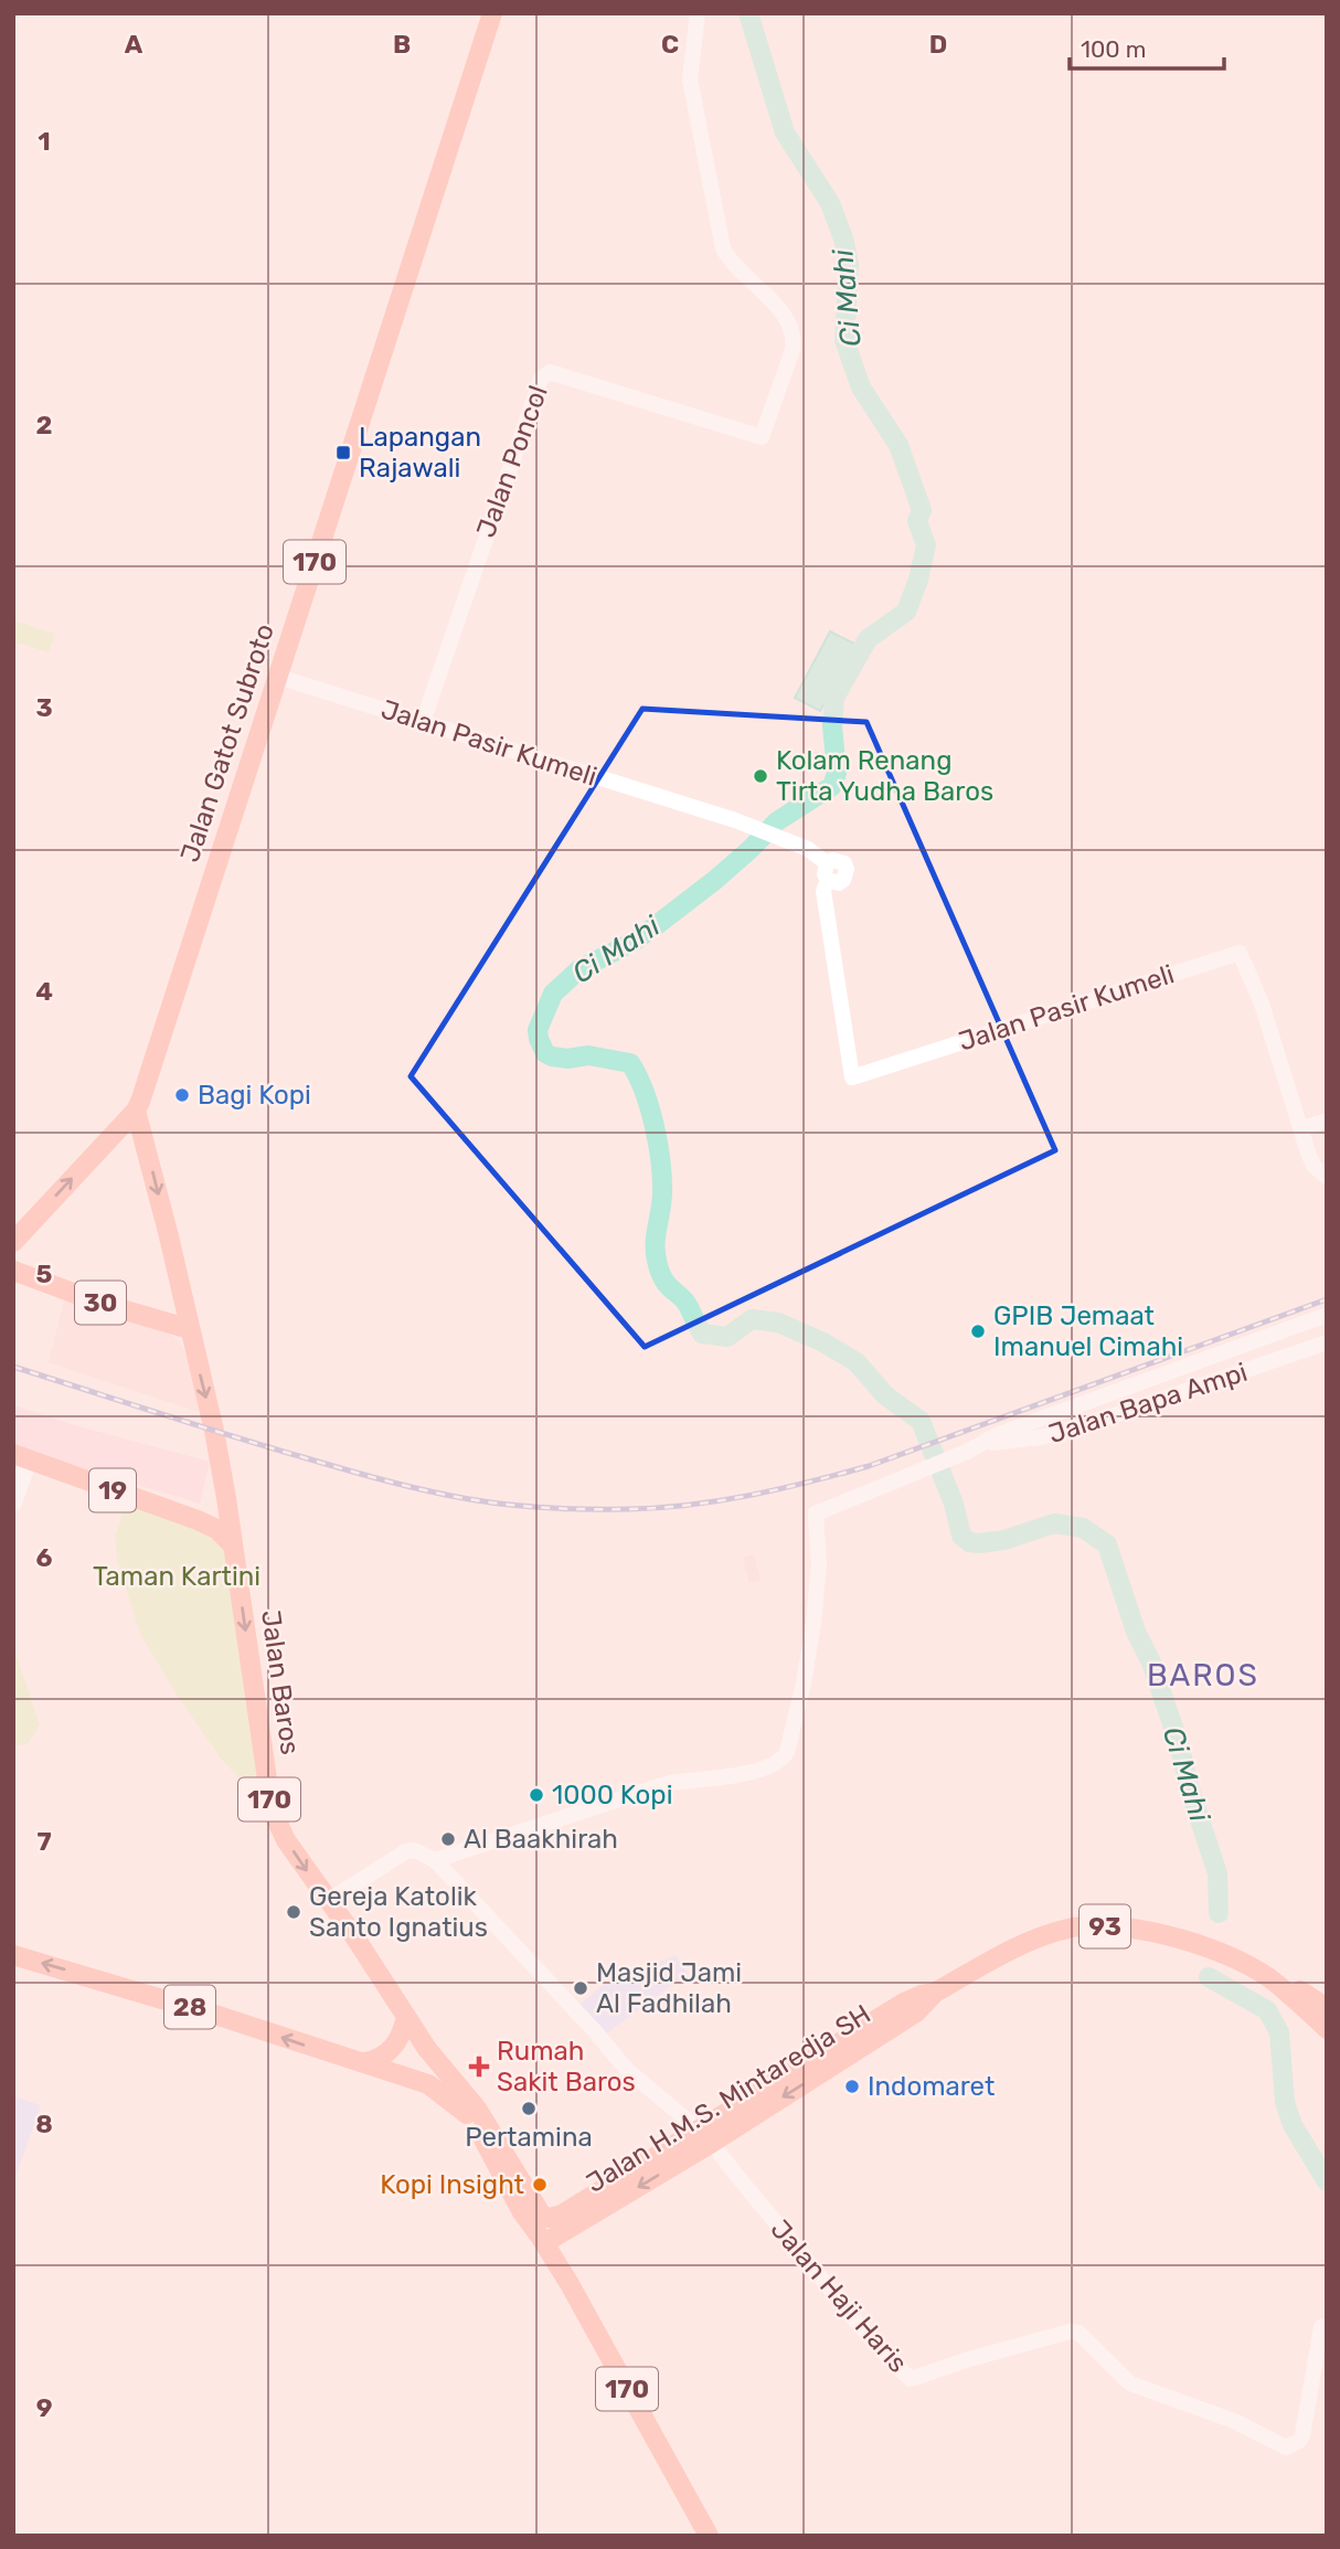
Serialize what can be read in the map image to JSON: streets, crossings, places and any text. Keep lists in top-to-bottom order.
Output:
{
  "streets": {
    "main road": [
      "170",
      "Jalan Gatot Subroto",
      "30",
      "19",
      "Jalan Baros",
      "93",
      "28",
      "Jalan H.M.S. Mintaredja SH"
    ],
    "street": [
      "Jalan Poncol",
      "Jalan Pasir Kumeli",
      "Jalan Bapa Ampi",
      "Jalan Haji Haris"
    ]
  },
  "crossings": [
    ["Jalan Poncol", "Jalan Pasir Kumeli"],
    ["170", "Jalan Gatot Subroto"],
    ["170", "30"],
    ["170", "Jalan Baros"],
    ["170", "28"],
    ["170", "Jalan H.M.S. Mintaredja SH"],
    ["Jalan Gatot Subroto", "Jalan Pasir Kumeli"],
    ["Jalan Bapa Ampi", "Jalan Haji Haris"],
    ["19", "Jalan Baros"],
    ["Jalan Baros", "Jalan H.M.S. Mintaredja SH"],
    ["Jalan H.M.S. Mintaredja SH", "Jalan Haji Haris"]
  ],
  "one_way": ["Jalan Baros"],
  "districts": ["BAROS"],
  "water": ["Ci Mahi"],
  "parks": ["Taman Kartini"],
  "places": {
    "transit": ["Lapangan Rajawali"],
    "other": [
      "Kolam Renang Tirta Yudha Baros",
      "Bagi Kopi",
      "GPIB Jemaat Imanuel Cimahi",
      "1000 Kopi",
      "Al Baakhirah",
      "Gereja Katolik Santo Ignatius",
      "Masjid Jami Al Fadhilah",
      "Indomaret",
      "Pertamina",
      "Kopi Insight"
    ],
    "health": ["Rumah Sakit Baros"]
  },
  "scale_bar": "100 m",
  "grid": {
    "columns": [
      "A",
      "B",
      "C",
      "D"
    ],
    "rows": [
      "1",
      "2",
      "3",
      "4",
      "5",
      "6",
      "7",
      "8",
      "9"
    ]
  }
}
